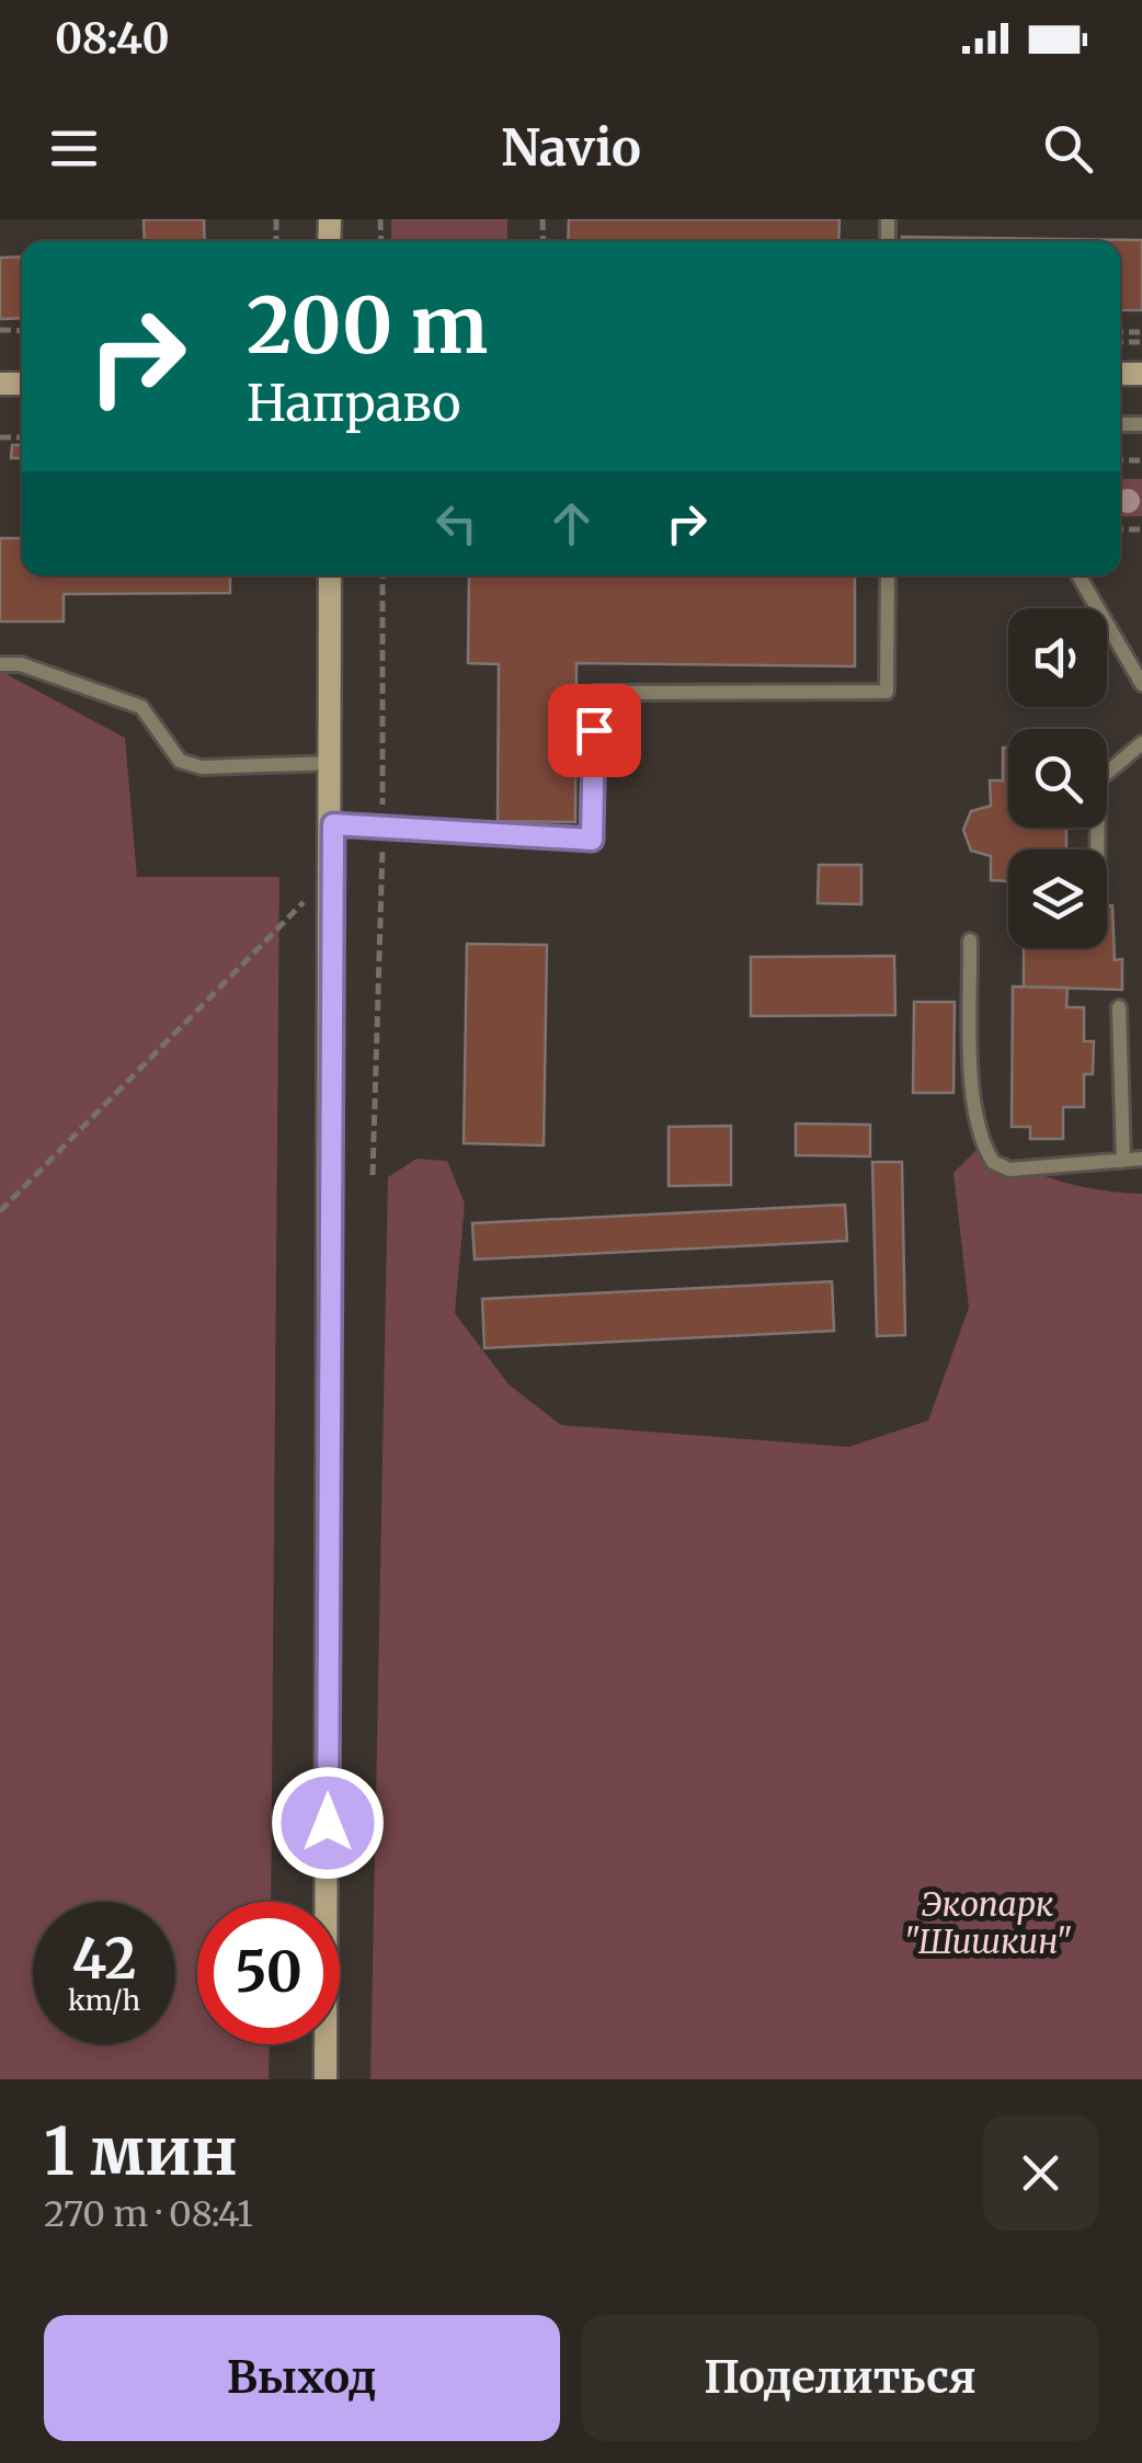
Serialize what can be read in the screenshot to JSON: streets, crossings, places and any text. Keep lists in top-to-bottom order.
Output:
{
  "parks": ["Экопарк \"Шишкин\""],
  "page": {
    "status": "08:40",
    "header": "Navio",
    "turn": ["200 m", "Направо"],
    "speed": "42 km/h",
    "limit": "50",
    "heading": ["1 мин", "270 m · 08:41"],
    "buttons": ["Выход", "Поделиться"]
  }
}
